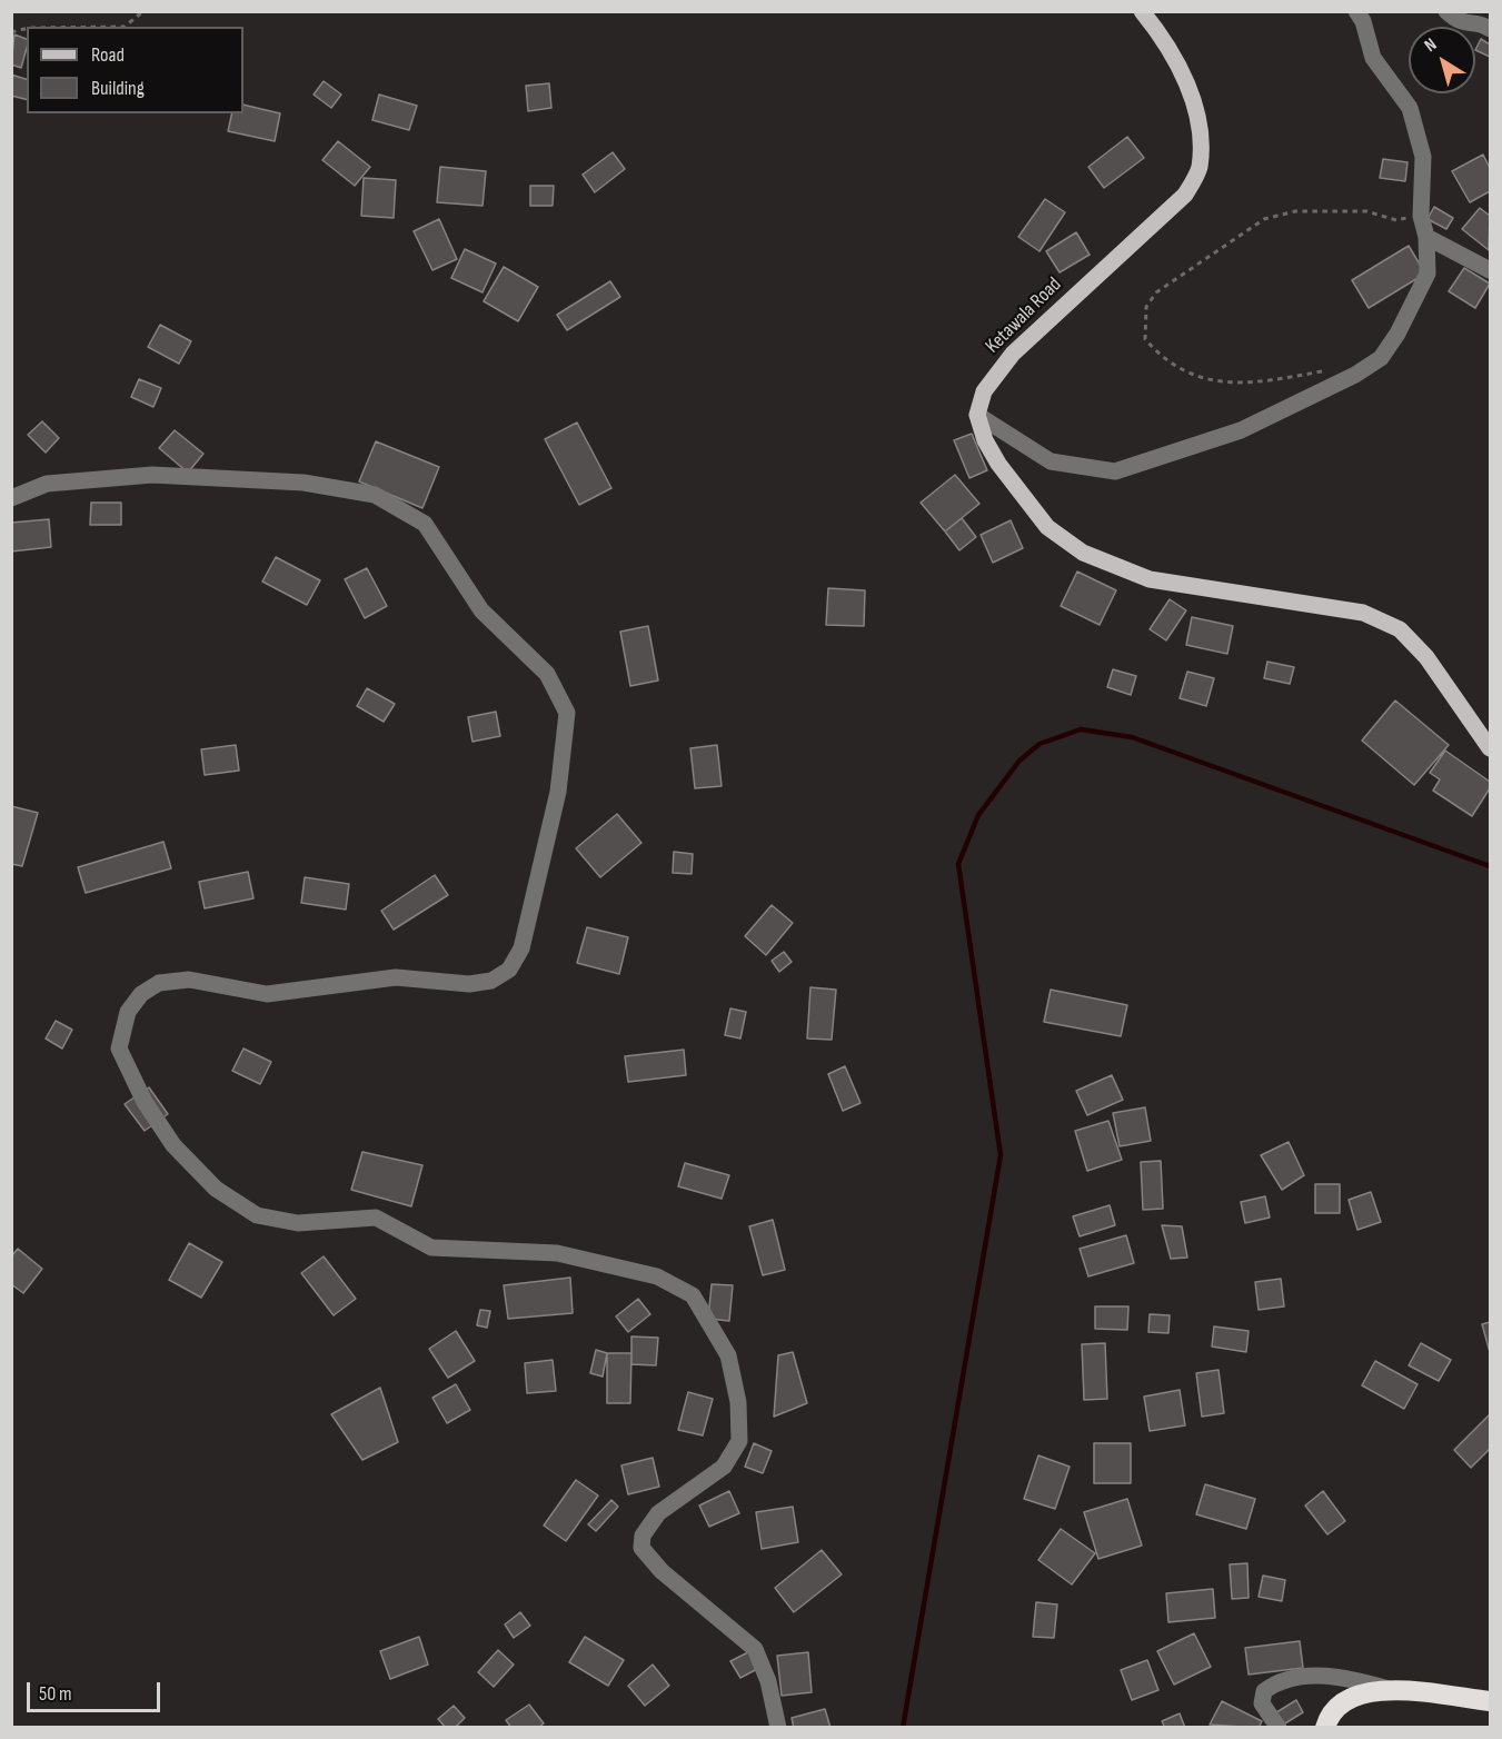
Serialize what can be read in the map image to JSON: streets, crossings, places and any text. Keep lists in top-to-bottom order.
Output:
{
  "streets": {
    "main road": ["Ketawala Road"]
  },
  "legend": ["Road", "Building"],
  "scale_bar": "50 m",
  "north": "top left"
}
